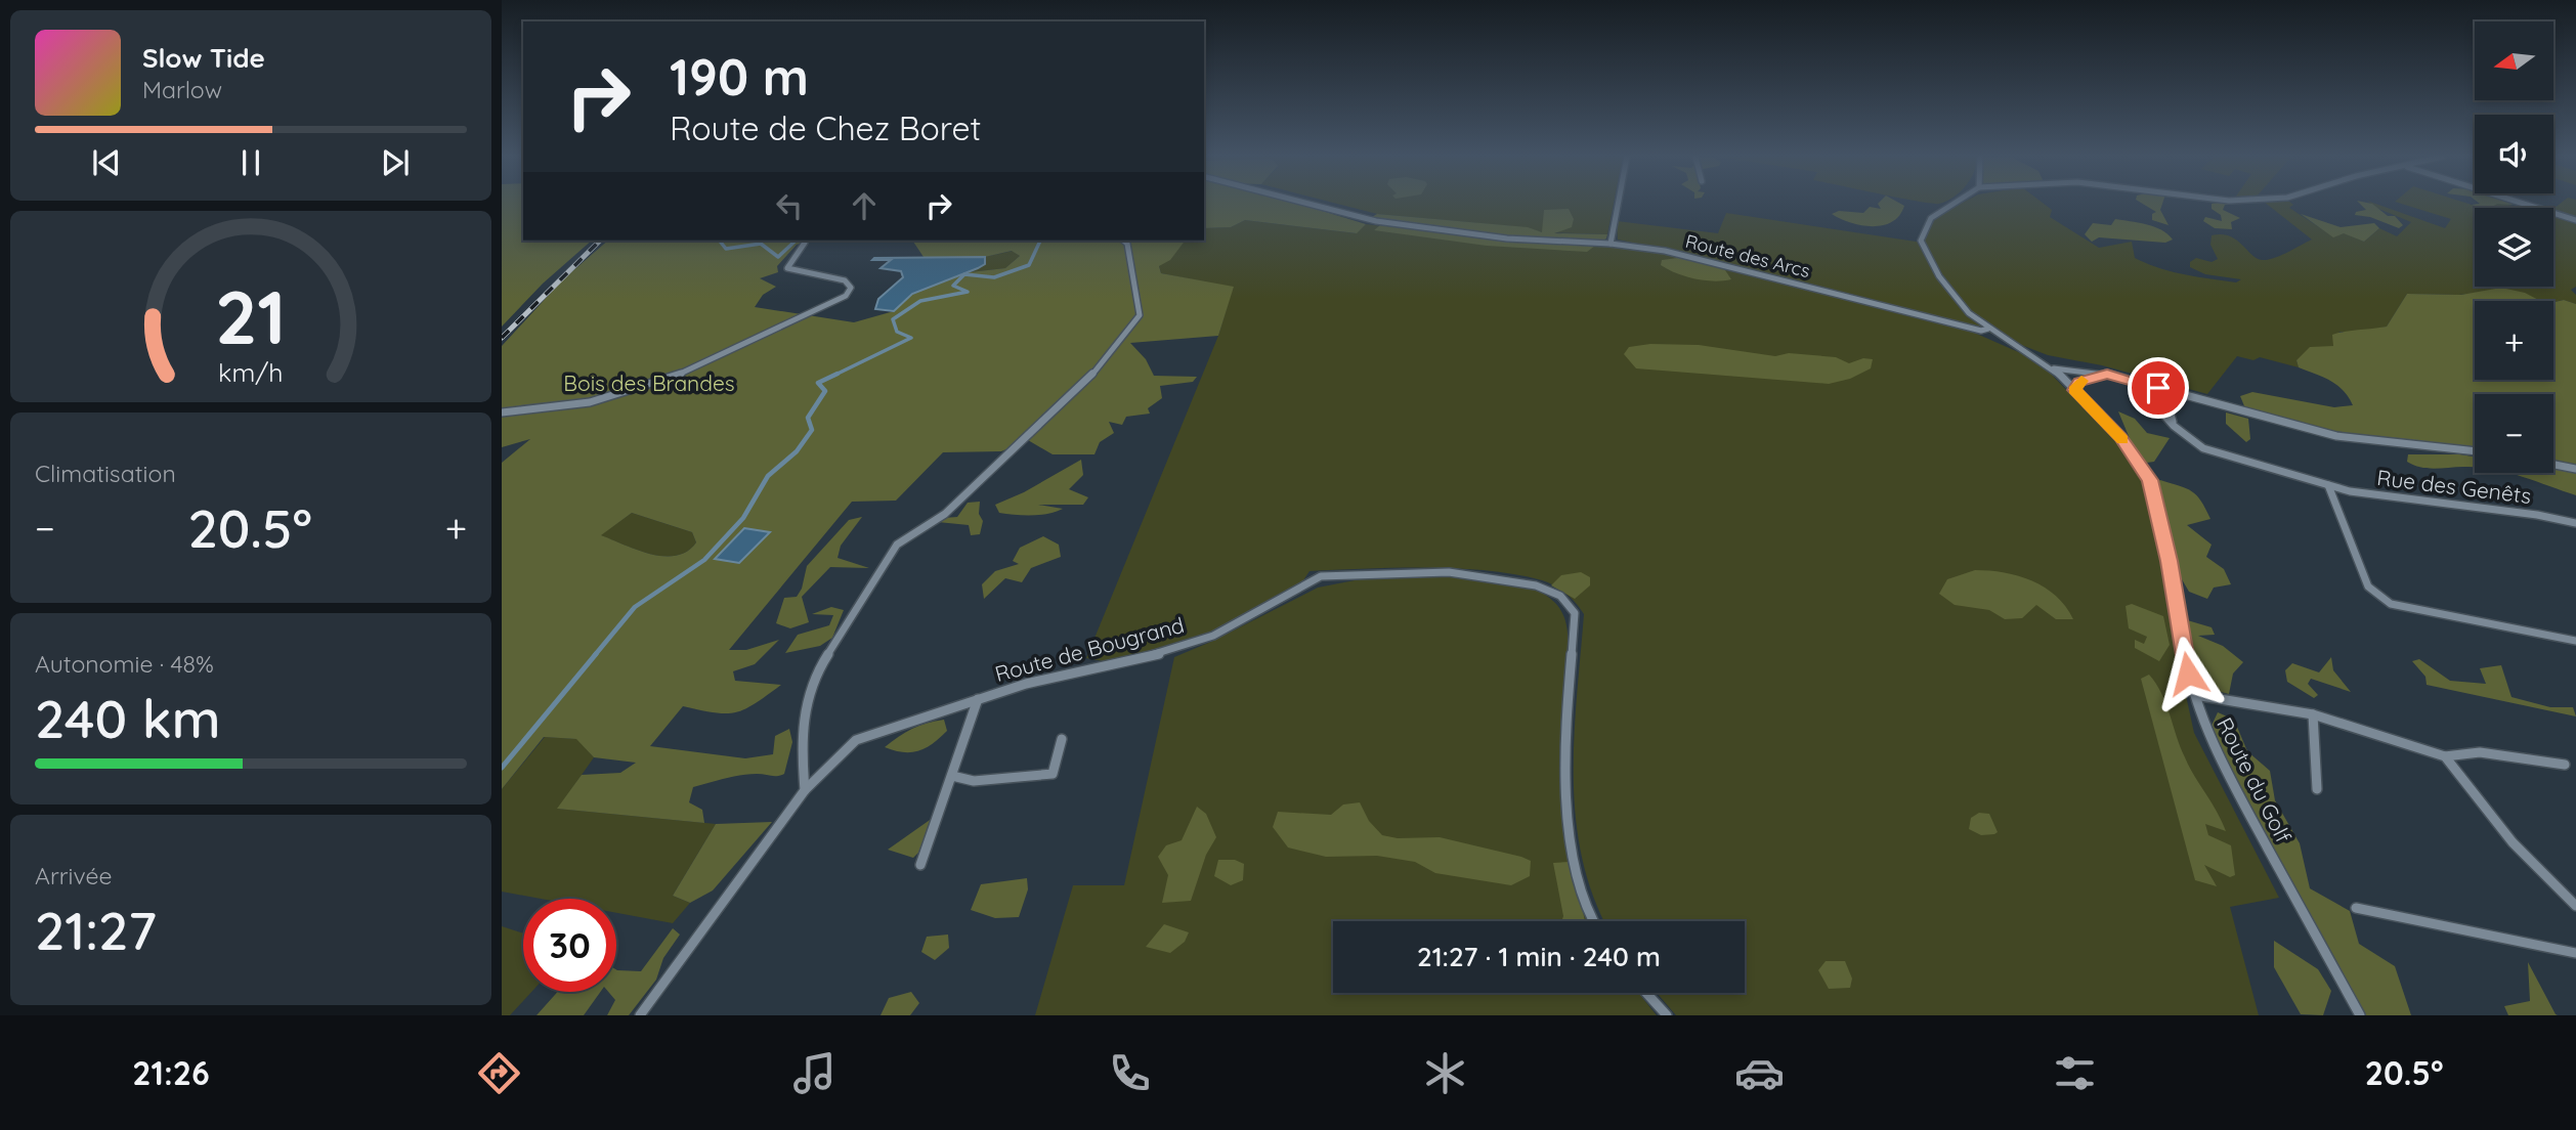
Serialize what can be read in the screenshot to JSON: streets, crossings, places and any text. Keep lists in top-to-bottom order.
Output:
{
  "streets": {
    "street": [
      "Route des Arcs",
      "Rue des Genêts",
      "Route de Bougrand",
      "Route du Golf"
    ]
  },
  "crossings": [
    ["Route des Arcs", "Route du Golf"]
  ],
  "parks": ["Bois des Brandes"],
  "north": "left",
  "page": {
    "map_buttons": ["+", "−"],
    "turn": ["190 m", "Route de Chez Boret"],
    "song": ["Slow Tide", "Marlow"],
    "tile": [
      "Climatisation",
      ["Autonomie · 48%", "240 km"],
      ["Arrivée", "21:27"]
    ],
    "heat": ["−", "20.5°", "+"],
    "limit": "30",
    "trip": "21:27 · 1 min · 240 m",
    "tabs": ["21:26", "20.5°"],
    "gauge": ["21", "km/h"]
  }
}
